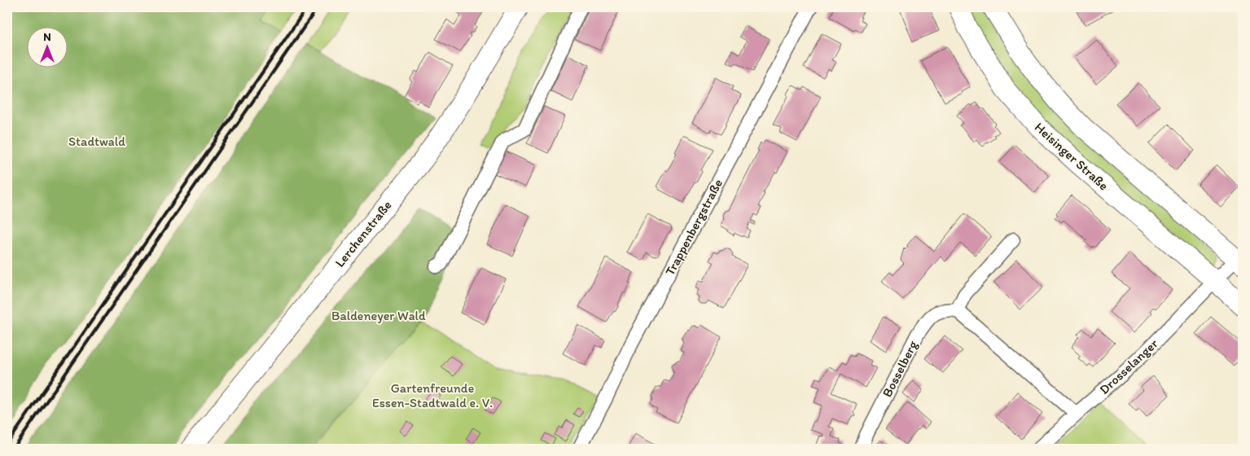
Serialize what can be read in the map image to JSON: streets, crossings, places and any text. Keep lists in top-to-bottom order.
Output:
{
  "streets": {
    "main road": ["Heisinger Straße", "Lerchenstraße"],
    "street": ["Trappenbergstraße", "Drosselanger", "Bosselberg"]
  },
  "crossings": [
    ["Heisinger Straße", "Drosselanger"]
  ],
  "parks": ["Stadtwald", "Baldeneyer Wald", "Gartenfreunde Essen-Stadtwald e. V."],
  "north": "top"
}
